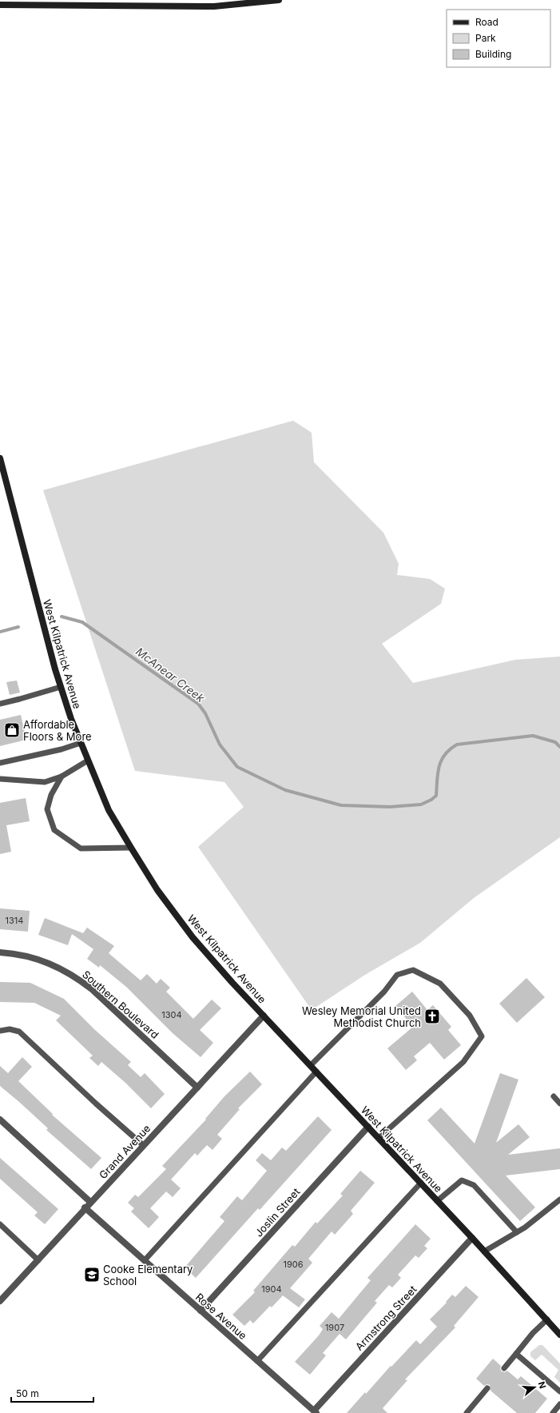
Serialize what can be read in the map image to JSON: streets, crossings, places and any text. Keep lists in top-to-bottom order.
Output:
{
  "streets": {
    "main road": ["West Kilpatrick Avenue"],
    "street": [
      "Southern Boulevard",
      "Grand Avenue",
      "Joslin Street",
      "Rose Avenue",
      "Armstrong Street"
    ]
  },
  "crossings": [
    ["West Kilpatrick Avenue", "Grand Avenue"],
    ["West Kilpatrick Avenue", "Joslin Street"],
    ["West Kilpatrick Avenue", "Armstrong Street"],
    ["Southern Boulevard", "Grand Avenue"],
    ["Grand Avenue", "Rose Avenue"],
    ["Joslin Street", "Rose Avenue"],
    ["Rose Avenue", "Armstrong Street"]
  ],
  "water": ["McAnear Creek"],
  "places": {
    "shop": ["Affordable Floors & More"],
    "church": ["Wesley Memorial United Methodist Church"],
    "school or university": ["Cooke Elementary School"]
  },
  "house_numbers": [
    "1314",
    "1304",
    "1906",
    "1904",
    "1907"
  ],
  "legend": ["Road", "Park", "Building"],
  "scale_bar": "50 m",
  "north": "right"
}
